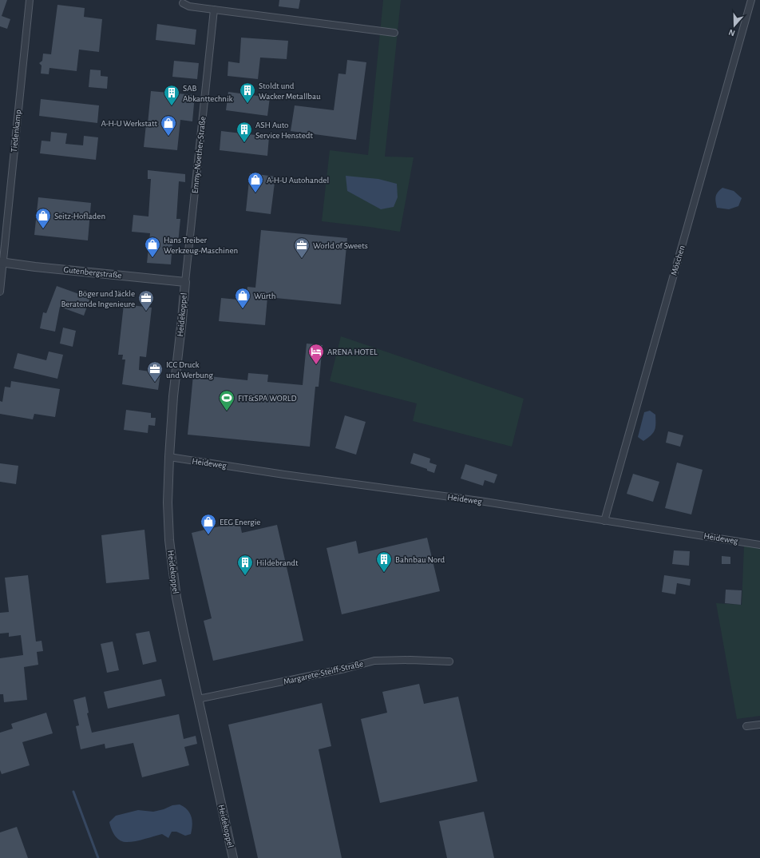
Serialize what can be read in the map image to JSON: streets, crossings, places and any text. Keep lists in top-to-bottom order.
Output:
{
  "streets": {
    "street": [
      "Tiedenkamp",
      "Emmy-Noether-Straße",
      "Möschen",
      "Gutenbergstraße",
      "Heidekoppel",
      "Heideweg",
      "Margarete-Steiff-Straße"
    ]
  },
  "crossings": [
    ["Tiedenkamp", "Gutenbergstraße"],
    ["Emmy-Noether-Straße", "Gutenbergstraße"],
    ["Emmy-Noether-Straße", "Heidekoppel"],
    ["Möschen", "Heideweg"],
    ["Gutenbergstraße", "Heidekoppel"],
    ["Heidekoppel", "Heideweg"],
    ["Heidekoppel", "Margarete-Steiff-Straße"]
  ],
  "places": {
    "building": [
      "Stoldt und Wacker Metallbau",
      "SAB Abkanttechnik",
      "ASH Auto Service Henstedt",
      "Bahnbau Nord",
      "Hildebrandt"
    ],
    "shop": [
      "A-H-U Werkstatt",
      "A-H-U Autohandel",
      "Seitz-Hofladen",
      "Hans Treiber Werkzeug-Maschinen",
      "Würth",
      "EEG Energie"
    ],
    "office": ["World of Sweets", "Böger und Jäckle Beratende Ingenieure", "ICC Druck und Werbung"],
    "hotel": ["ARENA HOTEL"],
    "sports": ["FIT&SPA WORLD"]
  },
  "north": "bottom"
}
